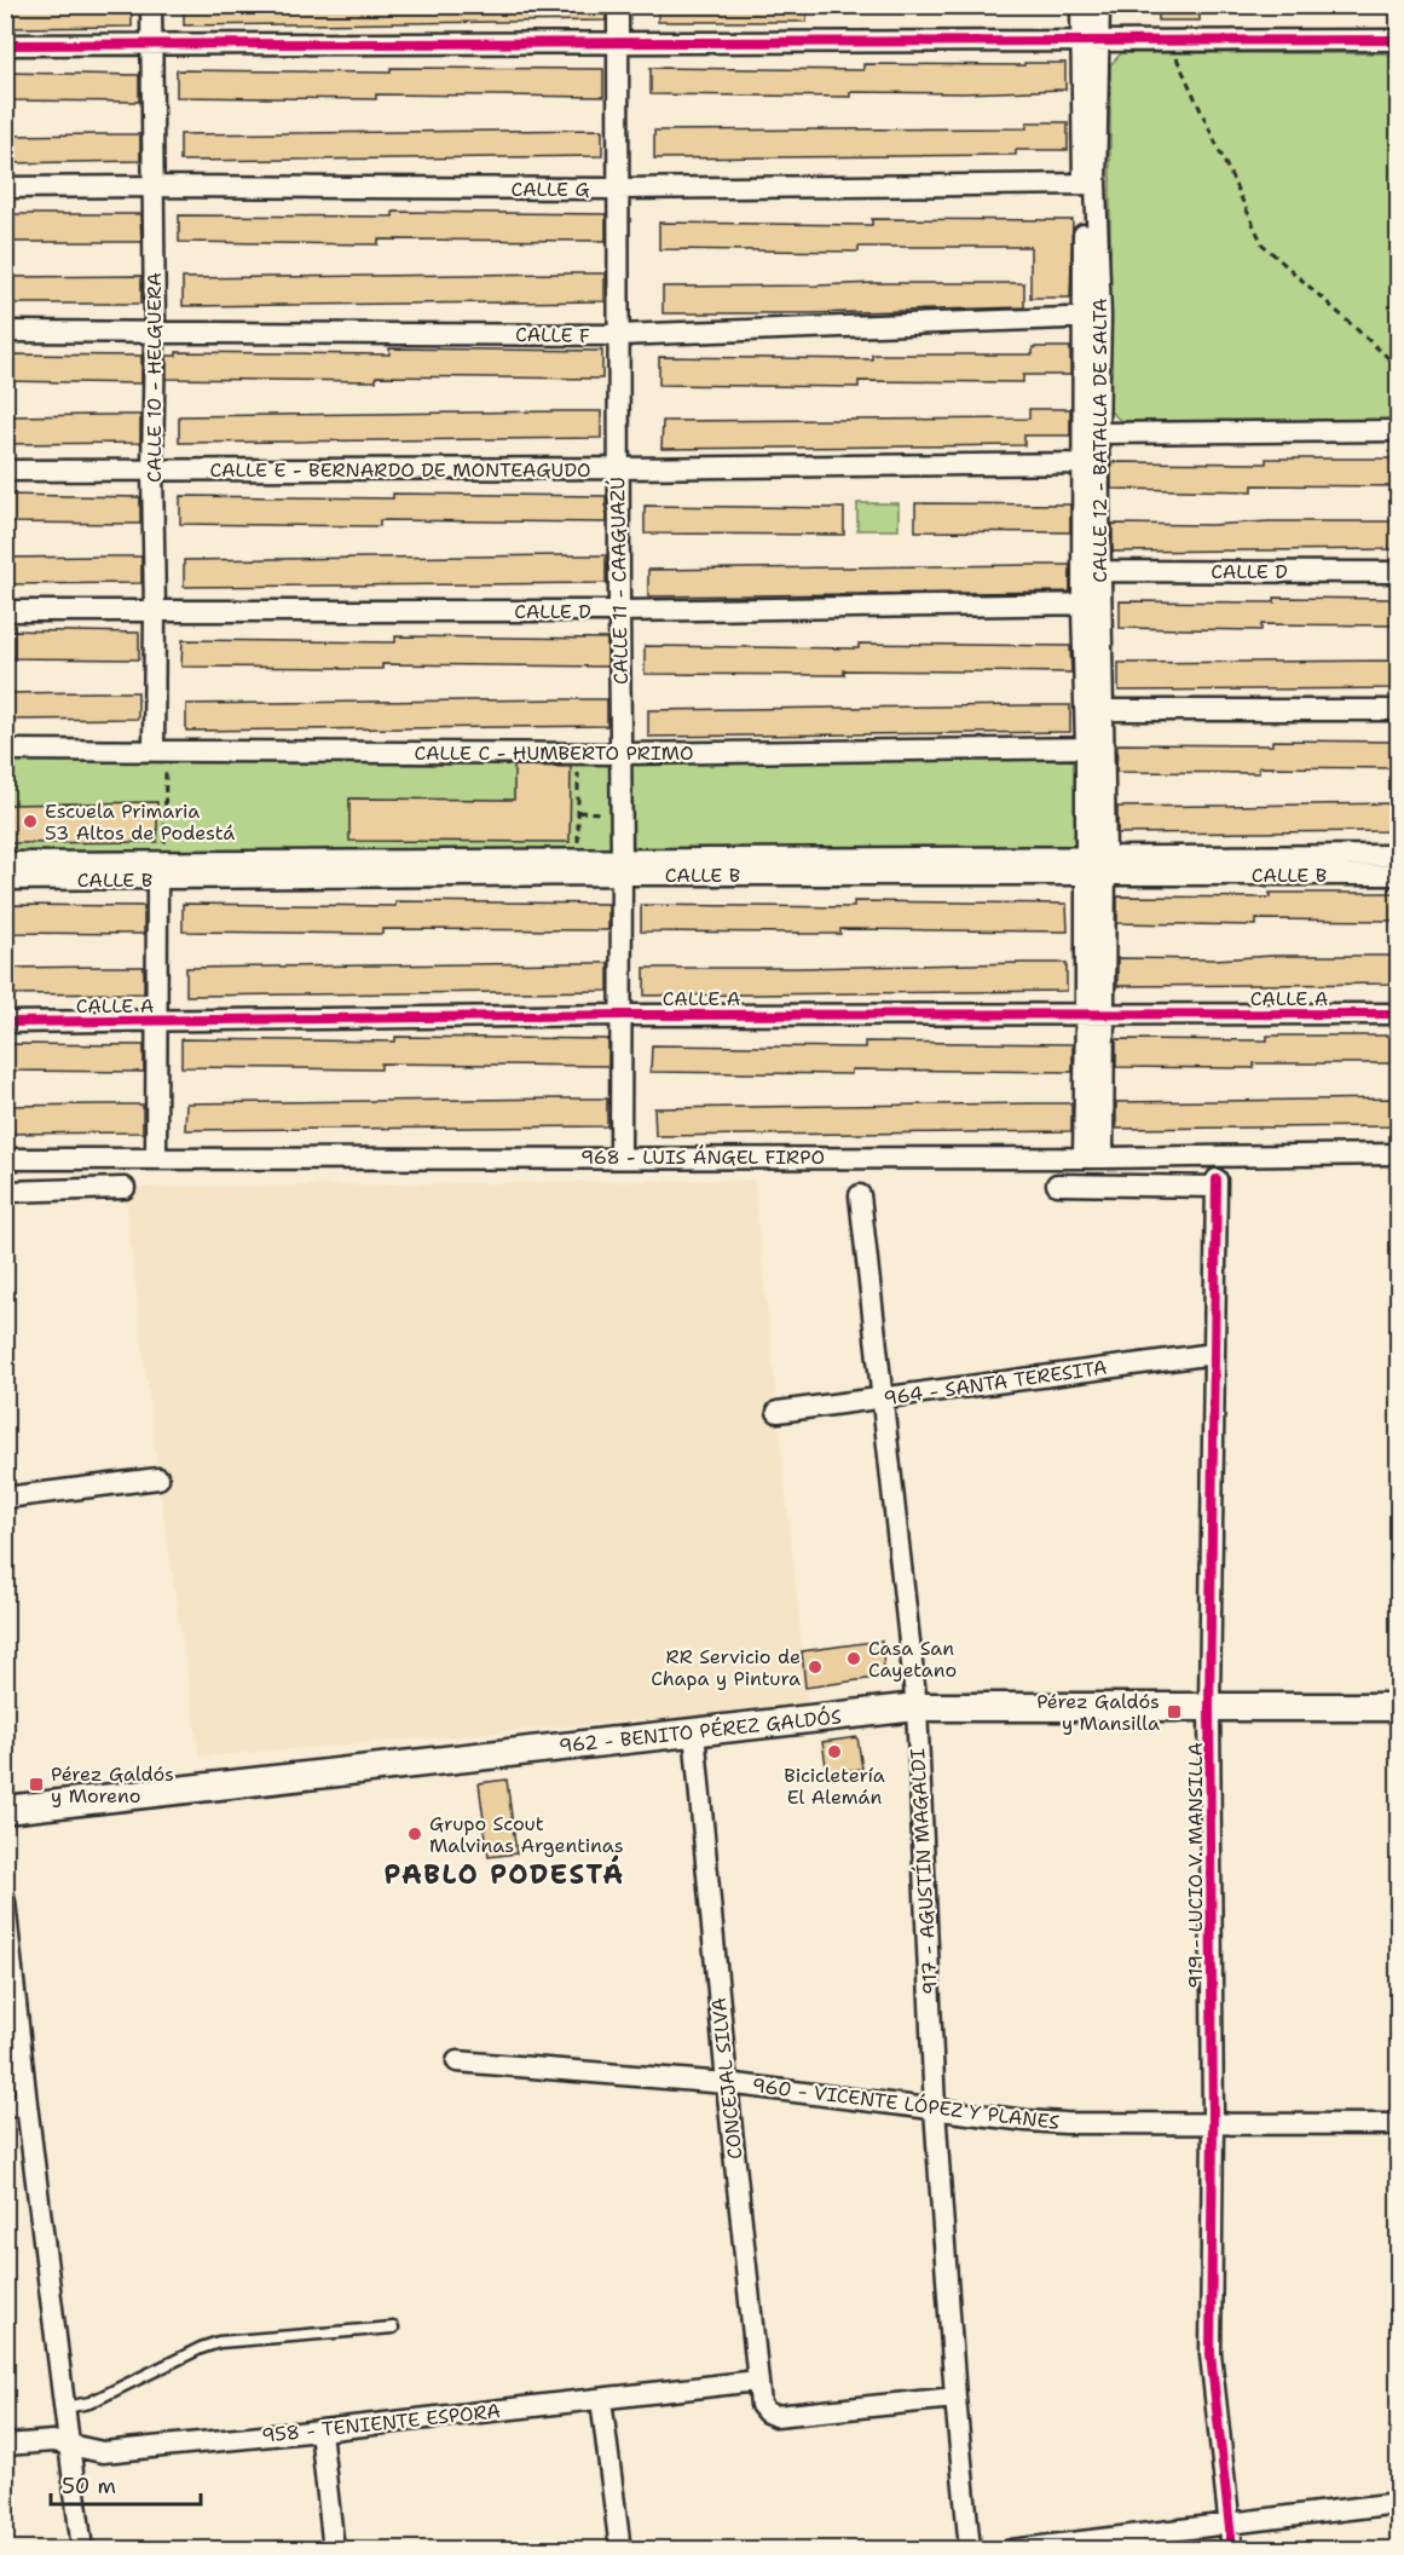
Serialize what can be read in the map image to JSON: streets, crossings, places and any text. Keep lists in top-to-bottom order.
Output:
{
  "streets": {
    "main road": ["962 - BENITO PÉREZ GALDÓS"],
    "street": [
      "CALLE G",
      "CALLE F",
      "CALLE 10 - HELGUERA",
      "CALLE 12 - BATALLA DE SALTA",
      "CALLE E - BERNARDO DE MONTEAGUDO",
      "CALLE D",
      "CALLE 11 - CAAGUAZÚ",
      "CALLE C - HUMBERTO PRIMO",
      "CALLE B",
      "CALLE A",
      "968 - LUIS ÁNGEL FIRPO",
      "964 - SANTA TERESITA",
      "919 - LUCIO V. MANSILLA",
      "917 - AGUSTÍN MAGALDI",
      "CONCEJAL SILVA",
      "960 - VICENTE LÓPEZ Y PLANES",
      "958 - TENIENTE ESPORA"
    ]
  },
  "crossings": [
    ["CALLE G", "CALLE 10 - HELGUERA"],
    ["CALLE G", "CALLE 12 - BATALLA DE SALTA"],
    ["CALLE G", "CALLE 11 - CAAGUAZÚ"],
    ["CALLE F", "CALLE 10 - HELGUERA"],
    ["CALLE F", "CALLE 12 - BATALLA DE SALTA"],
    ["CALLE F", "CALLE 11 - CAAGUAZÚ"],
    ["CALLE 10 - HELGUERA", "CALLE E - BERNARDO DE MONTEAGUDO"],
    ["CALLE 10 - HELGUERA", "CALLE D"],
    ["CALLE 10 - HELGUERA", "CALLE C - HUMBERTO PRIMO"],
    ["CALLE 12 - BATALLA DE SALTA", "CALLE E - BERNARDO DE MONTEAGUDO"],
    ["CALLE 12 - BATALLA DE SALTA", "CALLE D"],
    ["CALLE 12 - BATALLA DE SALTA", "CALLE C - HUMBERTO PRIMO"],
    ["CALLE 12 - BATALLA DE SALTA", "CALLE B"],
    ["CALLE 12 - BATALLA DE SALTA", "CALLE A"],
    ["CALLE 12 - BATALLA DE SALTA", "968 - LUIS ÁNGEL FIRPO"],
    ["CALLE E - BERNARDO DE MONTEAGUDO", "CALLE 11 - CAAGUAZÚ"],
    ["CALLE D", "CALLE 11 - CAAGUAZÚ"],
    ["CALLE 11 - CAAGUAZÚ", "CALLE C - HUMBERTO PRIMO"],
    ["CALLE 11 - CAAGUAZÚ", "CALLE B"],
    ["CALLE 11 - CAAGUAZÚ", "CALLE A"],
    ["CALLE 11 - CAAGUAZÚ", "968 - LUIS ÁNGEL FIRPO"],
    ["964 - SANTA TERESITA", "919 - LUCIO V. MANSILLA"],
    ["964 - SANTA TERESITA", "917 - AGUSTÍN MAGALDI"],
    ["962 - BENITO PÉREZ GALDÓS", "919 - LUCIO V. MANSILLA"],
    ["962 - BENITO PÉREZ GALDÓS", "917 - AGUSTÍN MAGALDI"],
    ["962 - BENITO PÉREZ GALDÓS", "CONCEJAL SILVA"],
    ["919 - LUCIO V. MANSILLA", "960 - VICENTE LÓPEZ Y PLANES"],
    ["917 - AGUSTÍN MAGALDI", "CONCEJAL SILVA"],
    ["917 - AGUSTÍN MAGALDI", "960 - VICENTE LÓPEZ Y PLANES"],
    ["CONCEJAL SILVA", "960 - VICENTE LÓPEZ Y PLANES"],
    ["CONCEJAL SILVA", "958 - TENIENTE ESPORA"]
  ],
  "districts": ["PABLO PODESTÁ"],
  "places": {
    "other": [
      "Escuela Primaria 53 Altos de Podestá",
      "Casa San Cayetano",
      "RR Servicio de Chapa y Pintura",
      "Bicicletería El Alemán",
      "Grupo Scout Malvinas Argentinas"
    ],
    "transit": ["Pérez Galdós y Mansilla", "Pérez Galdós y Moreno"]
  },
  "scale_bar": "50 m"
}
